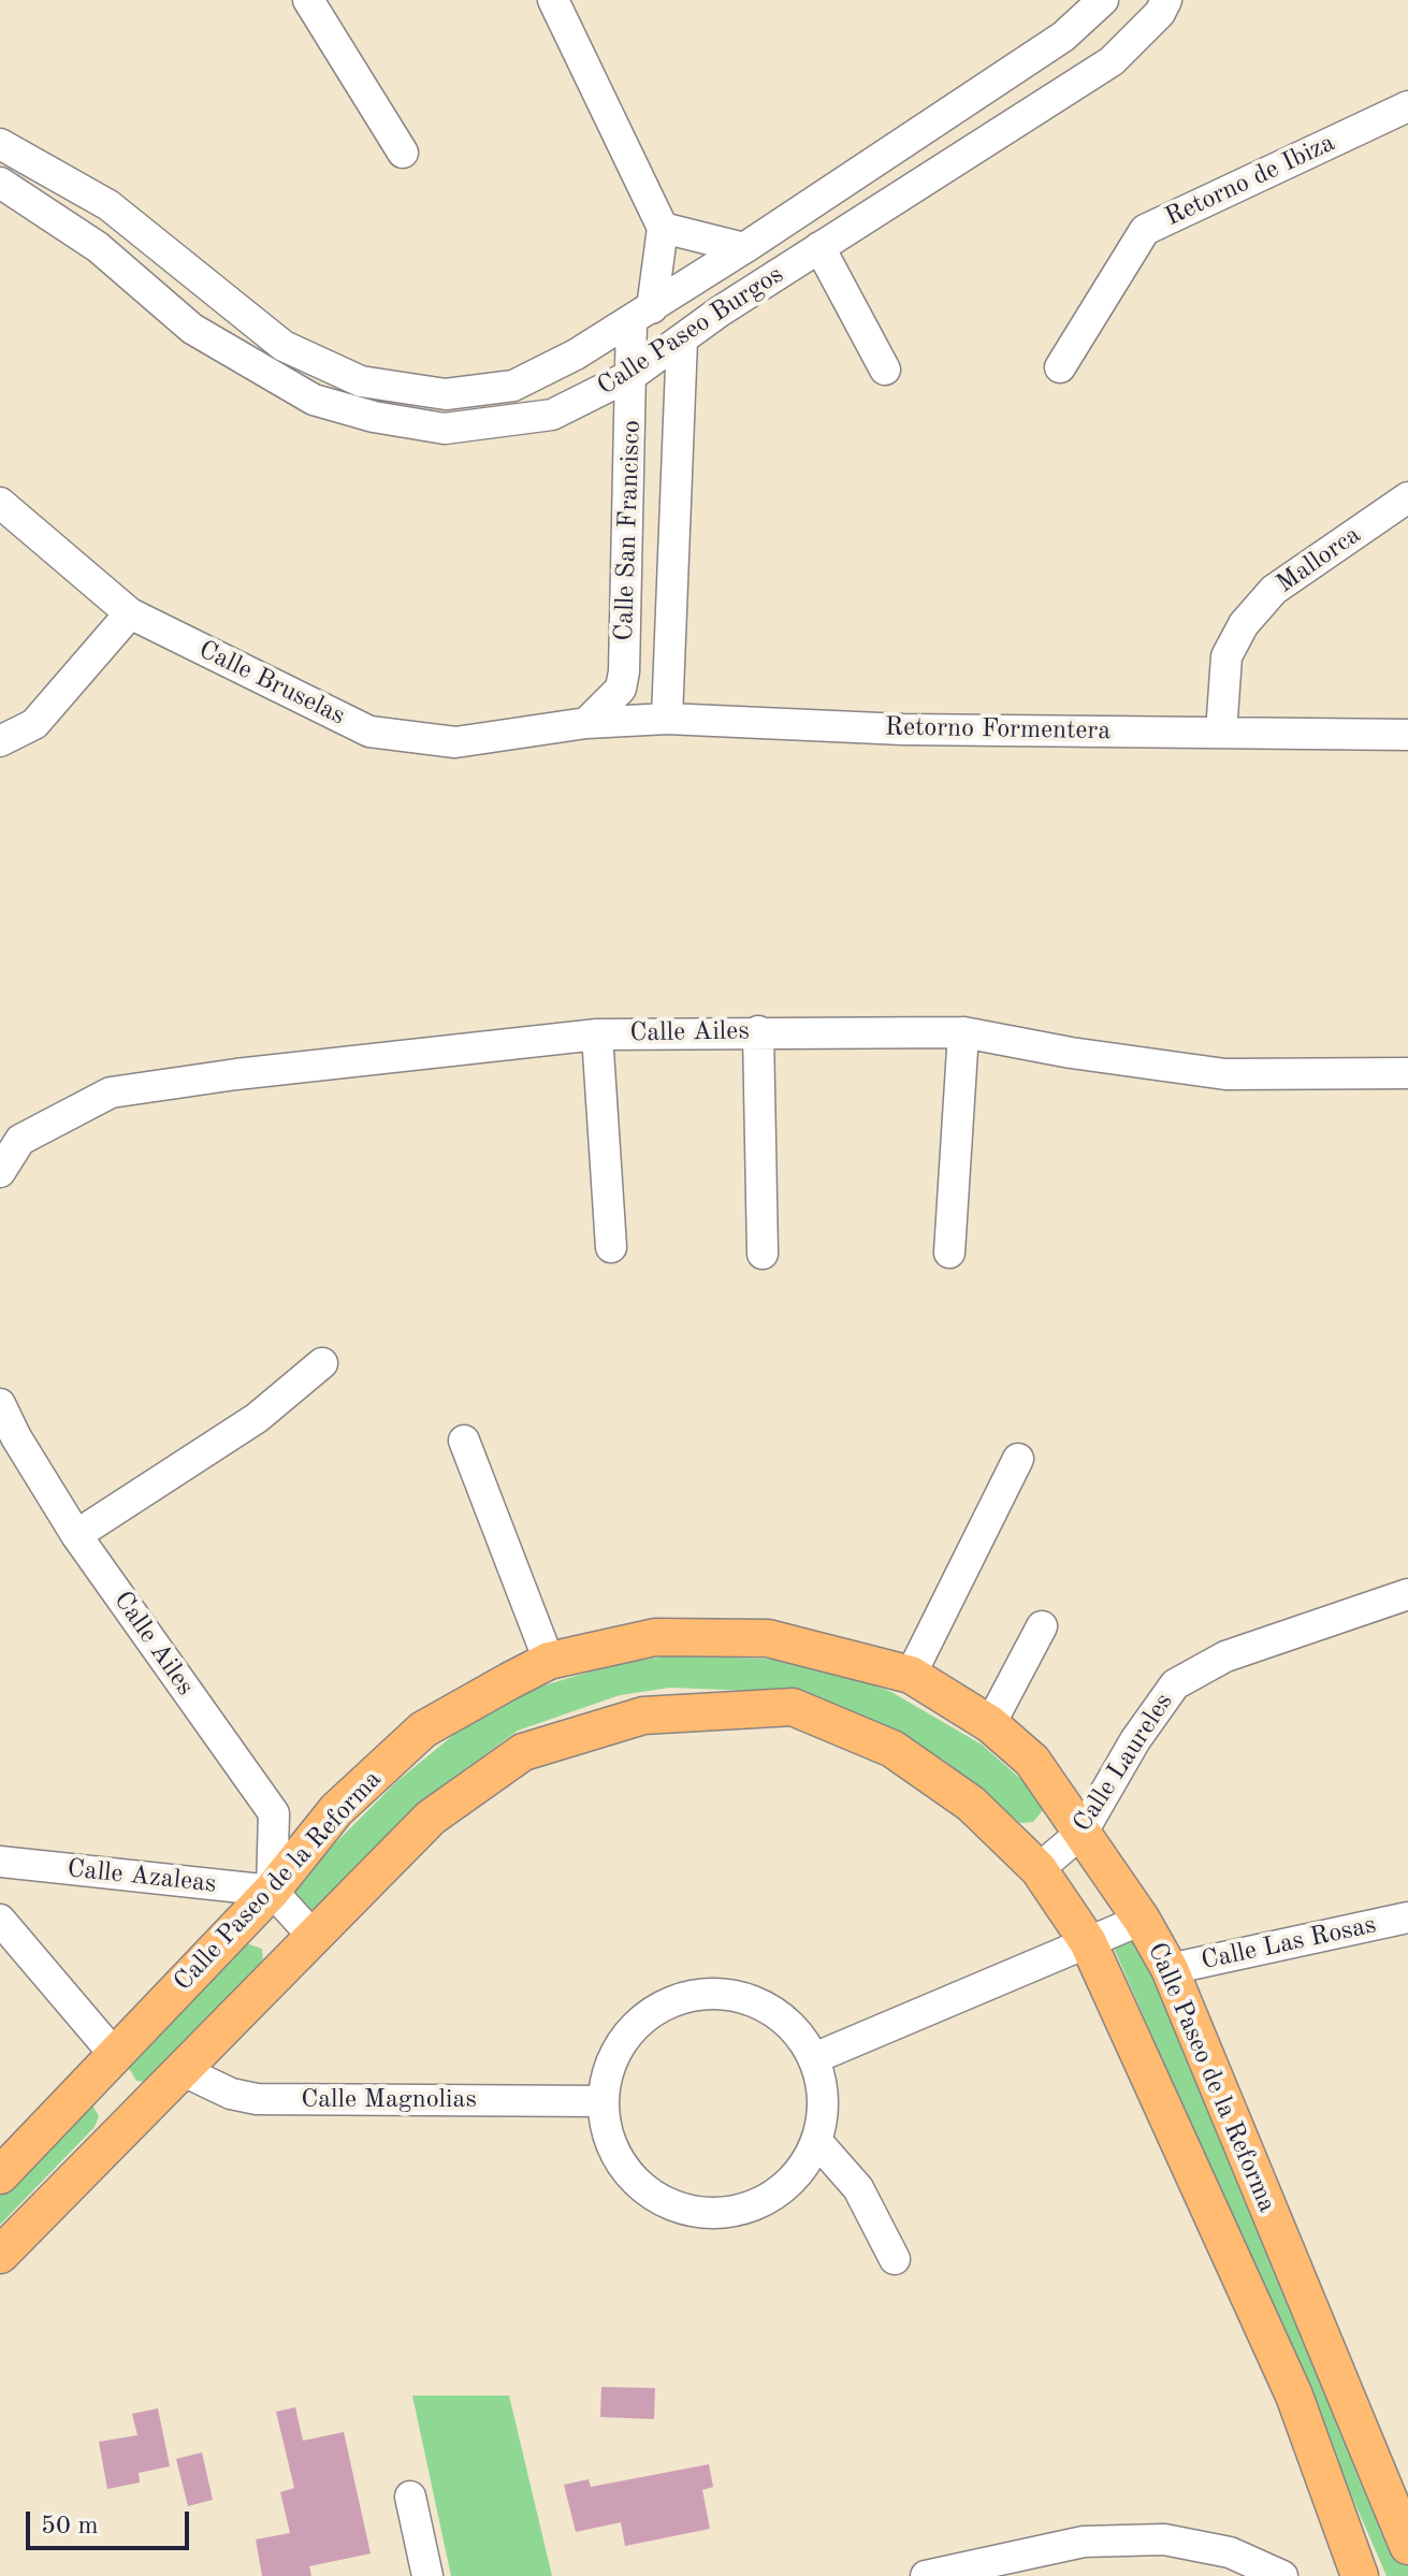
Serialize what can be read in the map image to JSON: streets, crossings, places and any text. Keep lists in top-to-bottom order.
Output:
{
  "streets": {
    "main road": ["Calle Paseo de la Reforma"],
    "street": [
      "Retorno de Ibiza",
      "Calle Paseo Burgos",
      "Calle San Francisco",
      "Mallorca",
      "Calle Bruselas",
      "Retorno Formentera",
      "Calle Ailes",
      "Calle Laureles",
      "Calle Azaleas",
      "Calle Las Rosas",
      "Calle Magnolias"
    ]
  },
  "crossings": [
    ["Calle Paseo Burgos", "Calle San Francisco"],
    ["Calle San Francisco", "Retorno Formentera"],
    ["Mallorca", "Retorno Formentera"],
    ["Calle Bruselas", "Retorno Formentera"],
    ["Calle Ailes", "Calle Azaleas"],
    ["Calle Ailes", "Calle Paseo de la Reforma"],
    ["Calle Laureles", "Calle Paseo de la Reforma"],
    ["Calle Azaleas", "Calle Paseo de la Reforma"],
    ["Calle Paseo de la Reforma", "Calle Las Rosas"],
    ["Calle Paseo de la Reforma", "Calle Magnolias"]
  ],
  "scale_bar": "50 m"
}
